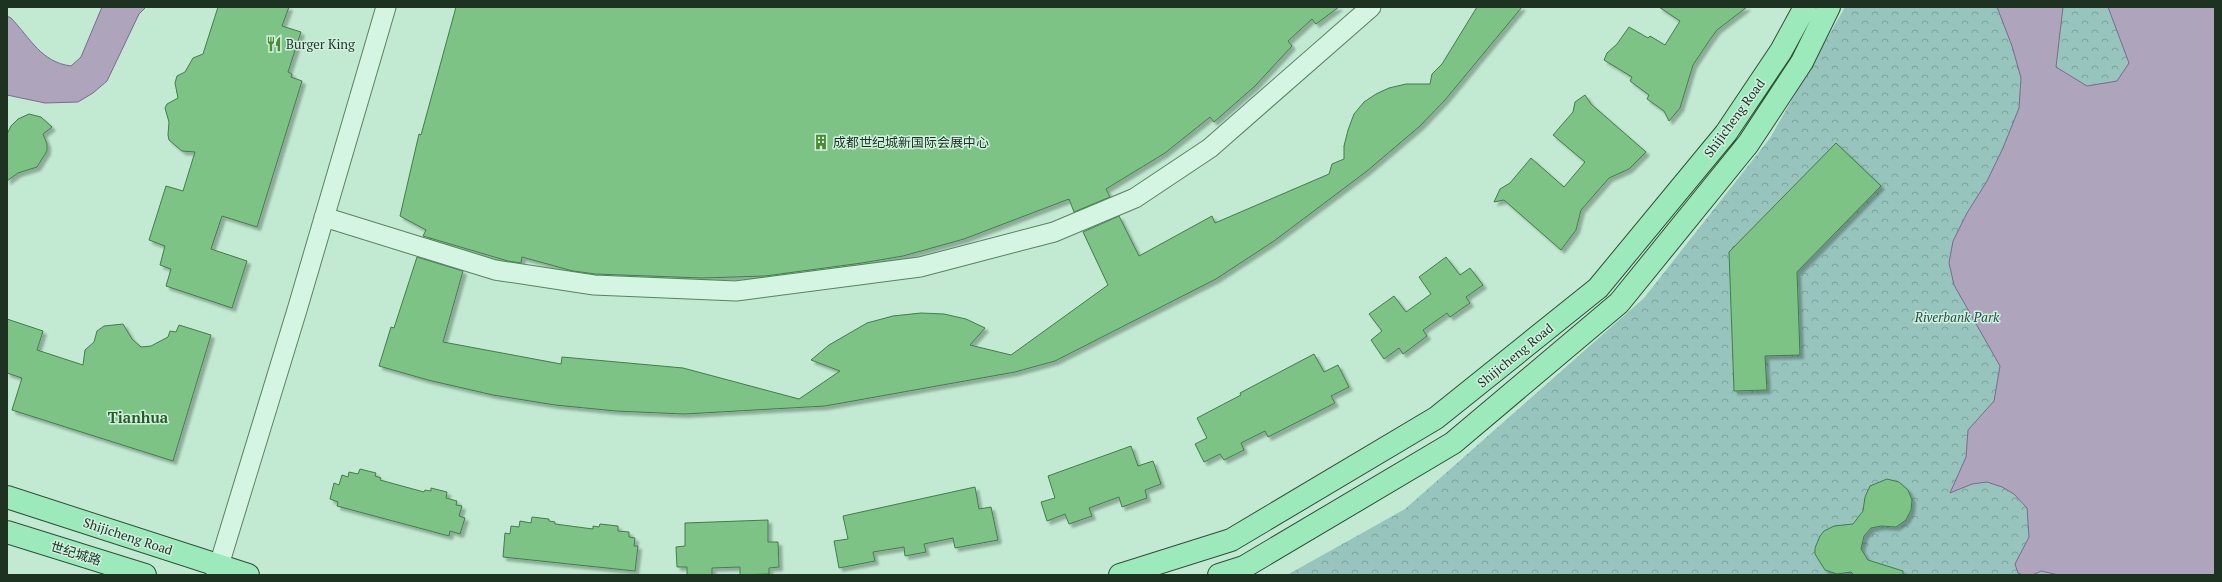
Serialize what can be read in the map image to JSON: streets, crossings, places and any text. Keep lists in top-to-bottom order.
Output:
{
  "streets": {
    "main road": ["Shijicheng Road", "世纪城路"]
  },
  "districts": ["Tianhua"],
  "parks": ["Riverbank Park"],
  "places": {
    "restaurant": ["Burger King"],
    "building": ["成都世纪城新国际会展中心"]
  }
}
